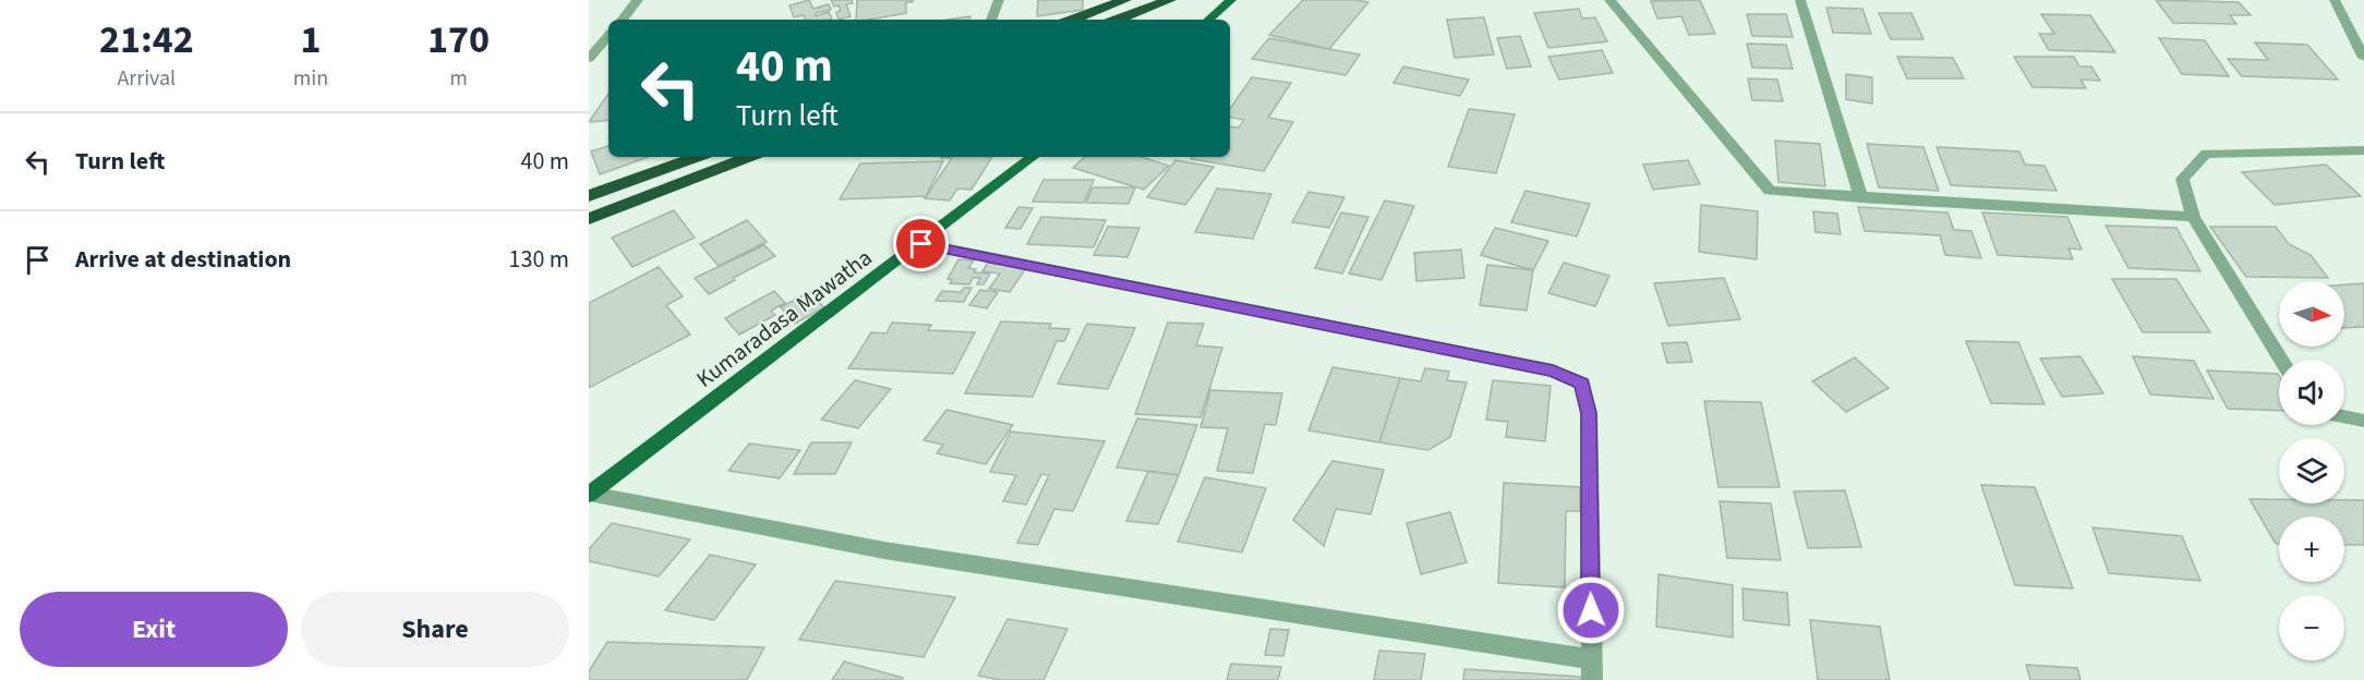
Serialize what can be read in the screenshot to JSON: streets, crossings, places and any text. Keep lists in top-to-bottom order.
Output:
{
  "streets": {
    "main road": ["Kumaradasa Mawatha"]
  },
  "north": "right",
  "page": {
    "eta": [
      "21:42",
      "Arrival",
      "1",
      "min",
      "170",
      "m"
    ],
    "turn": ["40 m", "Turn left"],
    "list": [
      {
        "name": "Turn left",
        "value": "40 m"
      },
      {
        "name": "Arrive at destination",
        "value": "130 m"
      }
    ],
    "map_buttons": ["+", "−"],
    "buttons": ["Exit", "Share"]
  }
}
